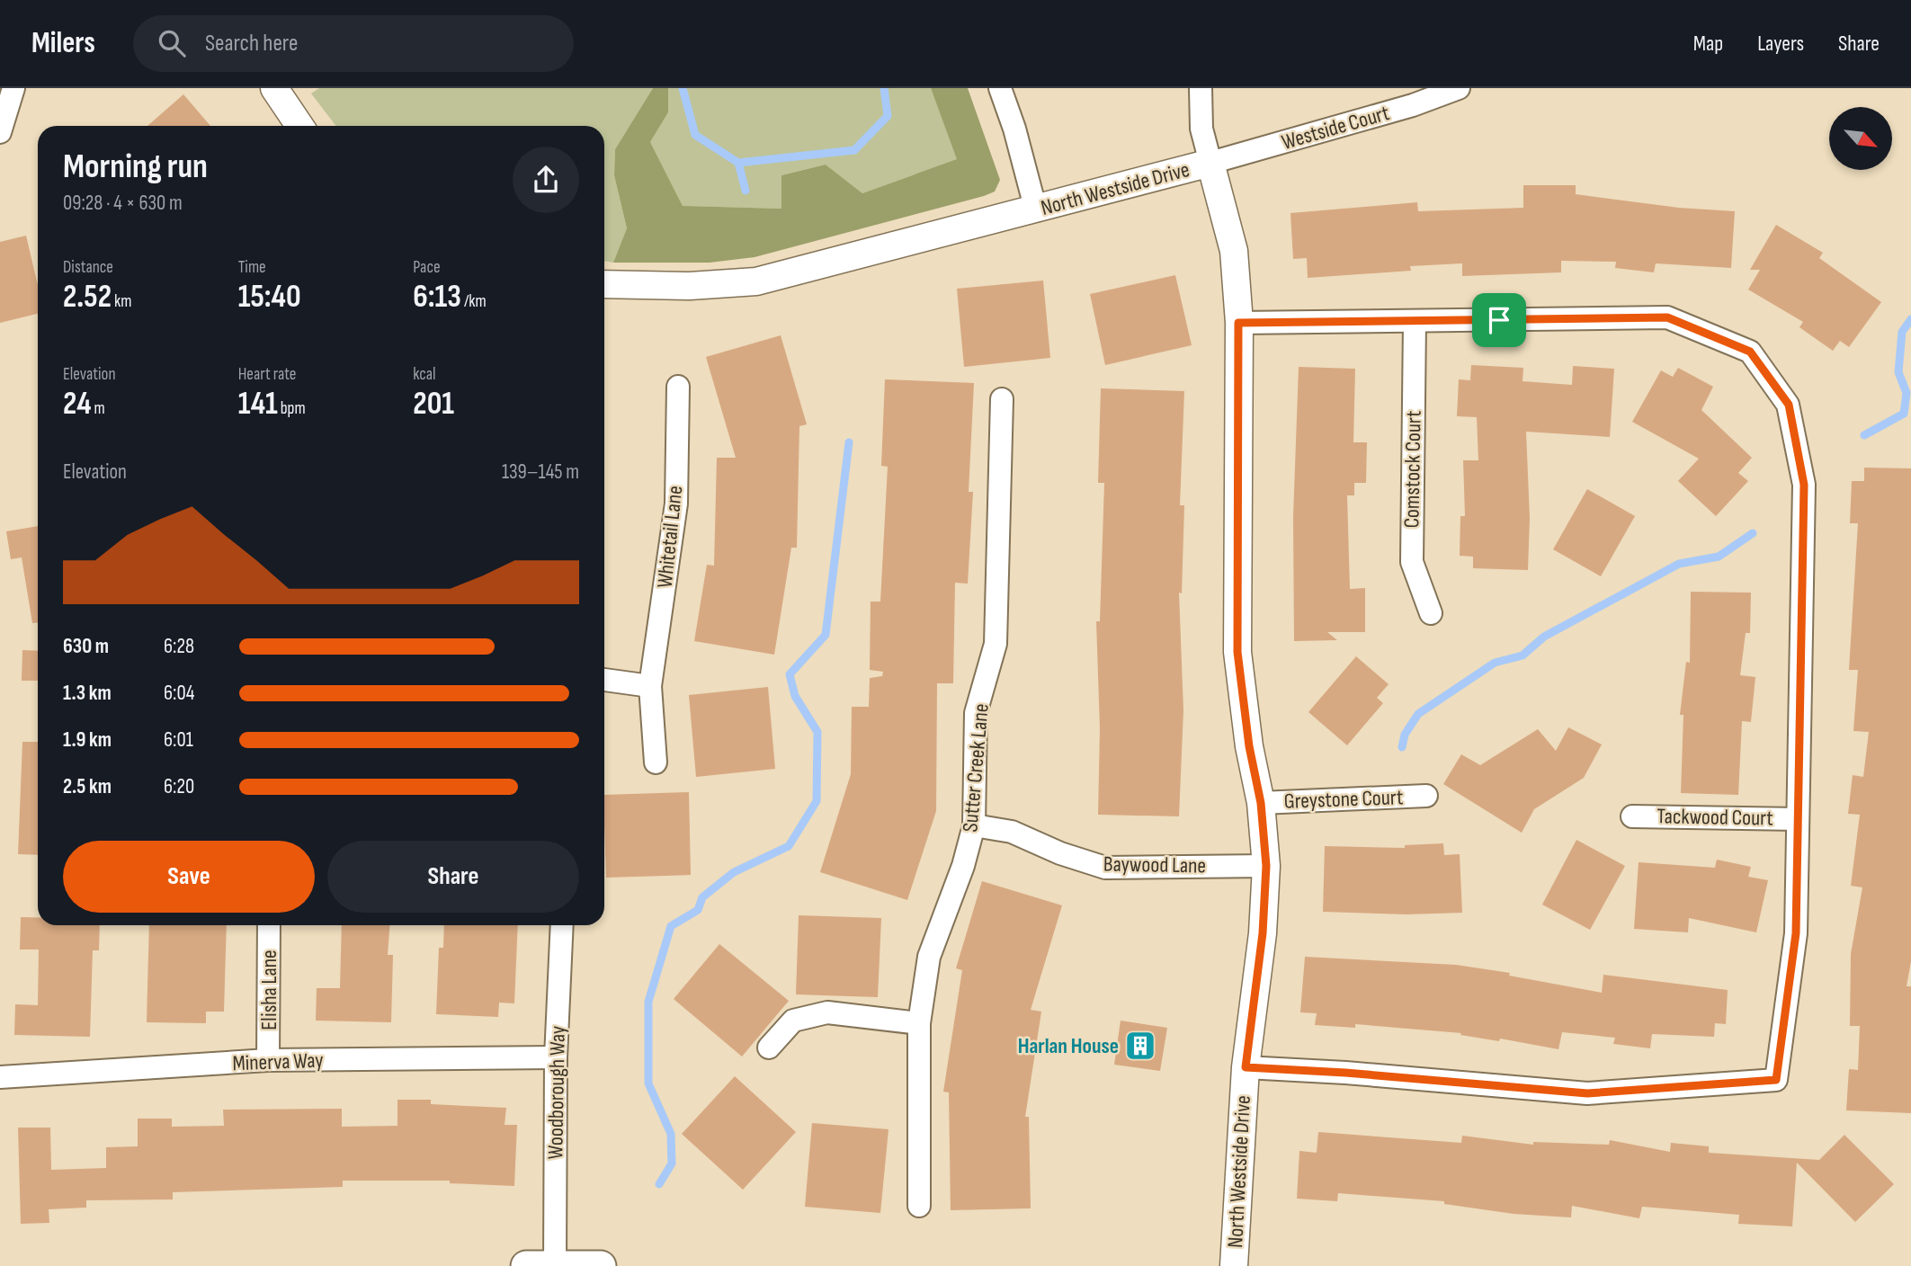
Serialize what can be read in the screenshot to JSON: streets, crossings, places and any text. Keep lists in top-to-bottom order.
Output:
{
  "streets": {
    "street": [
      "Westside Court",
      "North Westside Drive",
      "Comstock Court",
      "Whitetail Lane",
      "Sutter Creek Lane",
      "Greystone Court",
      "Tackwood Court",
      "Baywood Lane",
      "Elisha Lane",
      "Minerva Way",
      "Woodborough Way"
    ]
  },
  "crossings": [
    ["Westside Court", "North Westside Drive"],
    ["North Westside Drive", "Greystone Court"],
    ["North Westside Drive", "Baywood Lane"],
    ["Sutter Creek Lane", "Baywood Lane"],
    ["Elisha Lane", "Minerva Way"],
    ["Minerva Way", "Woodborough Way"]
  ],
  "places": {
    "building": ["Harlan House"]
  },
  "north": "bottom right",
  "page": {
    "header": "Milers",
    "search": "Search here",
    "nav": ["Map", "Layers", "Share"],
    "heading": ["Morning run", "09:28 · 4 × 630 m"],
    "stats": [
      ["Distance", "2.52 km"],
      ["Time", "15:40"],
      ["Pace", "6:13 /km"],
      ["Elevation", "24 m"],
      ["Heart rate", "141 bpm"],
      ["kcal", "201"]
    ],
    "chart": ["Elevation", "139–145 m"],
    "list": [
      {
        "name": "630 m",
        "note": "6:28"
      },
      {
        "name": "1.3 km",
        "note": "6:04"
      },
      {
        "name": "1.9 km",
        "note": "6:01"
      },
      {
        "name": "2.5 km",
        "note": "6:20"
      }
    ],
    "buttons": ["Save", "Share"]
  }
}
